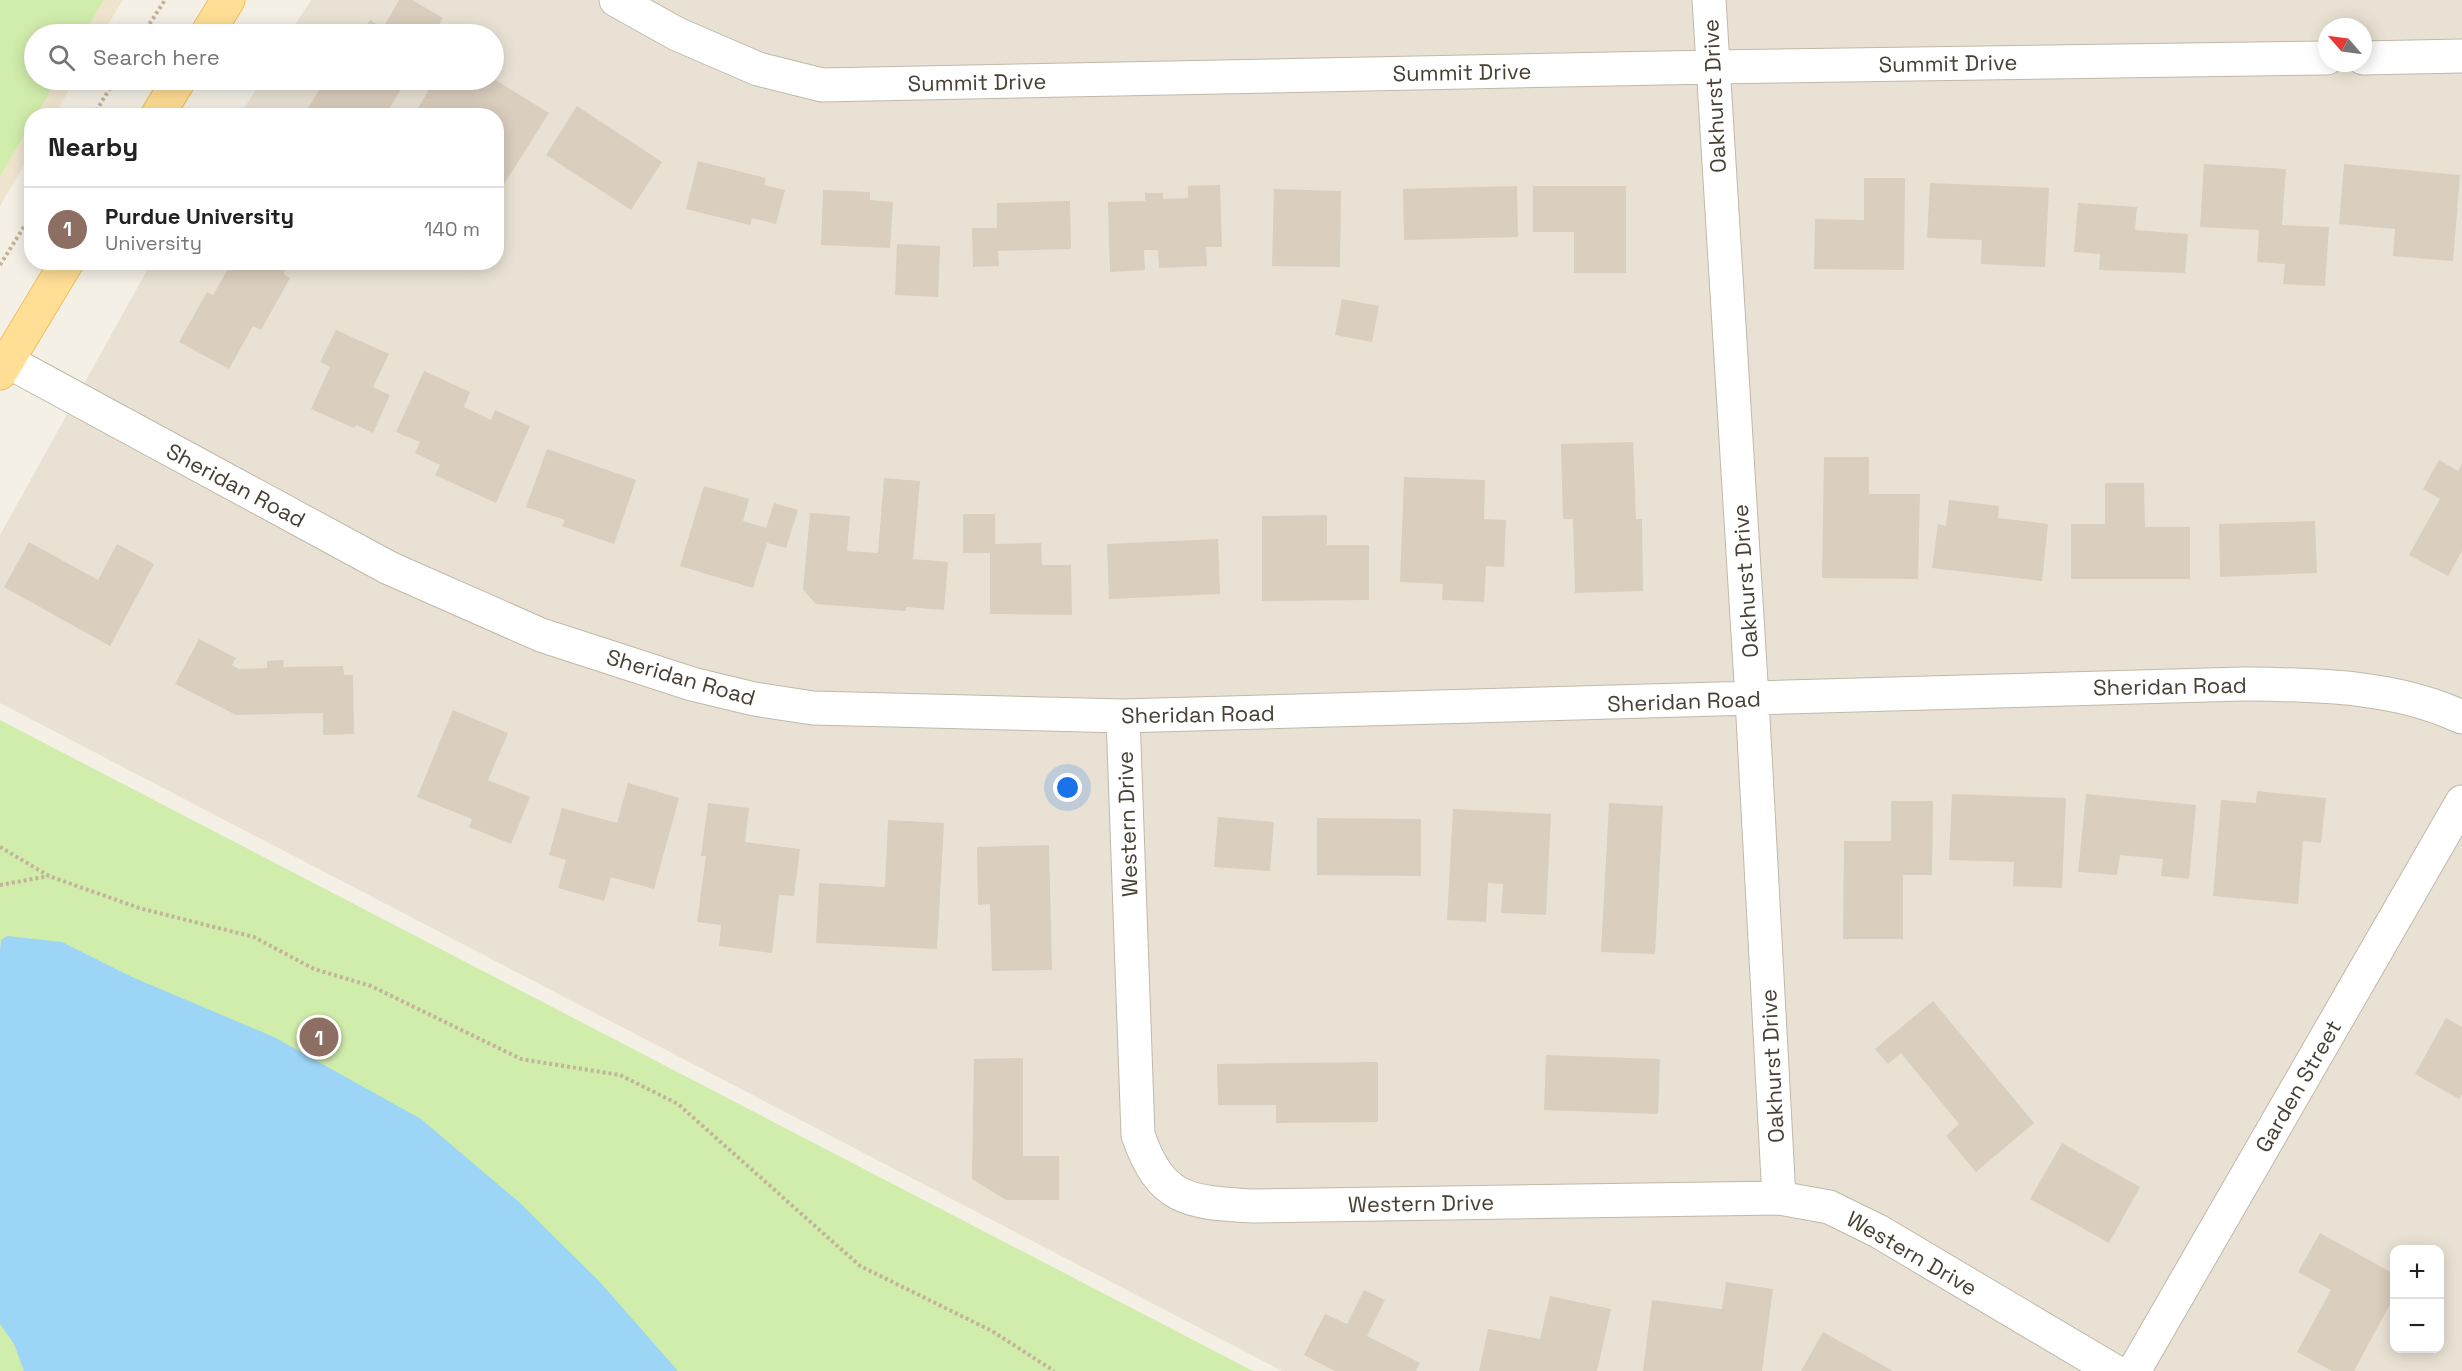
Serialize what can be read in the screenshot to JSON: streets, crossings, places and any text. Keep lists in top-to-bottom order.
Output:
{
  "streets": {
    "street": [
      "Summit Drive",
      "Oakhurst Drive",
      "Sheridan Road",
      "Western Drive",
      "Garden Street"
    ]
  },
  "crossings": [
    ["Summit Drive", "Oakhurst Drive"],
    ["Oakhurst Drive", "Sheridan Road"],
    ["Oakhurst Drive", "Western Drive"],
    ["Sheridan Road", "Western Drive"]
  ],
  "north": "top left",
  "page": {
    "search": "Search here",
    "heading": "Nearby",
    "list": [
      {
        "mark": "1",
        "name": "Purdue University",
        "note": "University",
        "value": "140 m"
      }
    ],
    "pins": "1",
    "map_buttons": ["+", "−"]
  }
}
